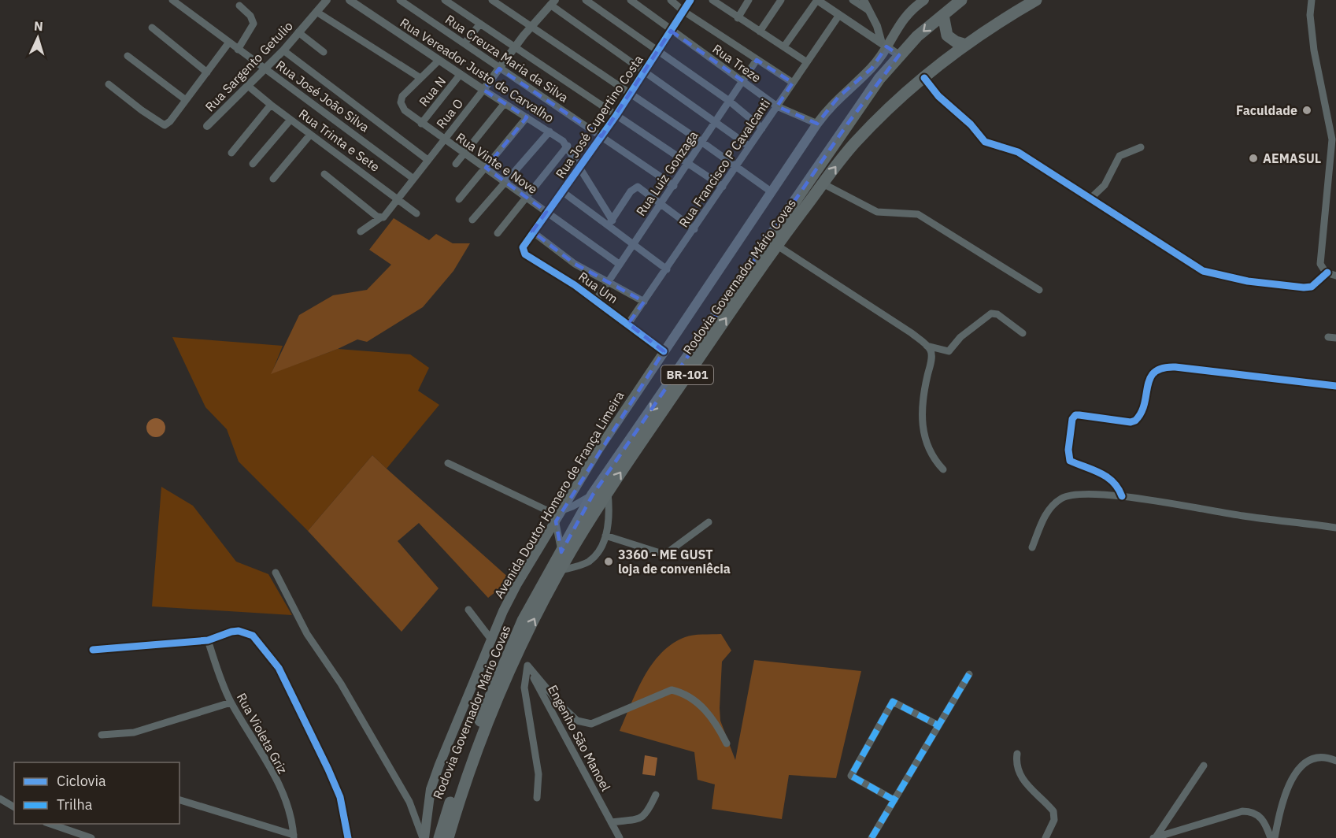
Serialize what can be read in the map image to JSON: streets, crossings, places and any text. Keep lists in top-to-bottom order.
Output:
{
  "streets": {
    "highway": ["Rodovia Governador Mário Covas", "BR-101"],
    "main road": ["Avenida Doutor Homero de França Limeira"],
    "street": [
      "Rua Creuza Maria da Silva",
      "Rua Treze",
      "Rua Sargento Getulio",
      "Rua Vereador Justo de Carvalho",
      "Rua N",
      "Rua José João Silva",
      "Rua O",
      "Rua José Cupertino Costa",
      "Rua Trinta e Sete",
      "Rua Vinte e Nove",
      "Rua Francisco P Cavalcanti",
      "Rua Luiz Gonzaga",
      "Rua Um",
      "Rua Violeta Griz",
      "Engenho São Manoel"
    ]
  },
  "crossings": [
    ["Rua Creuza Maria da Silva", "Rua O"],
    ["Rua Creuza Maria da Silva", "Rua José Cupertino Costa"],
    ["Rua Creuza Maria da Silva", "Rua Luiz Gonzaga"],
    ["Rua Treze", "Rua José Cupertino Costa"],
    ["Rua Treze", "Rua Francisco P Cavalcanti"],
    ["Rua Treze", "Rua Luiz Gonzaga"],
    ["Rua Treze", "Avenida Doutor Homero de França Limeira"],
    ["Rua Sargento Getulio", "Rua José João Silva"],
    ["Rua Sargento Getulio", "Rua Trinta e Sete"],
    ["Rua Vereador Justo de Carvalho", "Rua N"],
    ["Rua Vereador Justo de Carvalho", "Rua O"],
    ["Rua N", "Rua Vinte e Nove"],
    ["Rua José João Silva", "Rua O"],
    ["Rua O", "Rua Trinta e Sete"],
    ["Rua O", "Rua Vinte e Nove"],
    ["Rua José Cupertino Costa", "Rua Vinte e Nove"],
    ["Rua José Cupertino Costa", "Rua Um"],
    ["Rua Vinte e Nove", "Rua Luiz Gonzaga"],
    ["Rua Francisco P Cavalcanti", "Rua Um"],
    ["Rua Luiz Gonzaga", "Rua Um"],
    ["Rodovia Governador Mário Covas", "Engenho São Manoel"],
    ["Rua Um", "Avenida Doutor Homero de França Limeira"]
  ],
  "places": ["Faculdade", "AEMASUL", "3360 - ME GUST loja de conveniêcia"],
  "legend": ["Ciclovia", "Trilha"],
  "north": "top"
}
